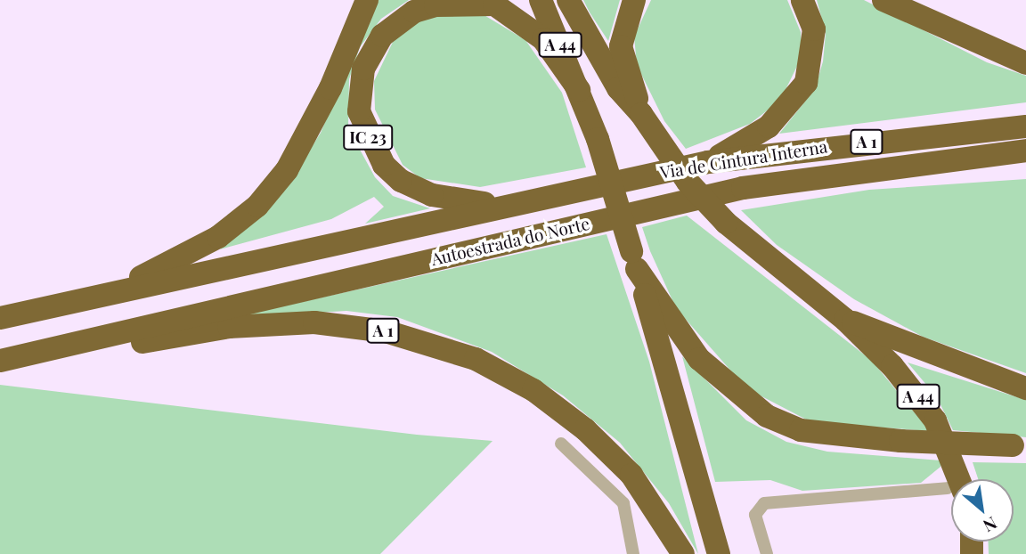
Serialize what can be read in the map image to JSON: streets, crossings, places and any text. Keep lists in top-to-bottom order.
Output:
{
  "streets": {
    "highway": [
      "A 44",
      "IC 23",
      "A 1",
      "Via de Cintura Interna",
      "Autoestrada do Norte"
    ]
  },
  "crossings": [
    ["A 44", "IC 23"],
    ["IC 23", "Via de Cintura Interna"],
    ["IC 23", "Autoestrada do Norte"],
    ["Via de Cintura Interna", "Autoestrada do Norte"]
  ],
  "north": "bottom right"
}
